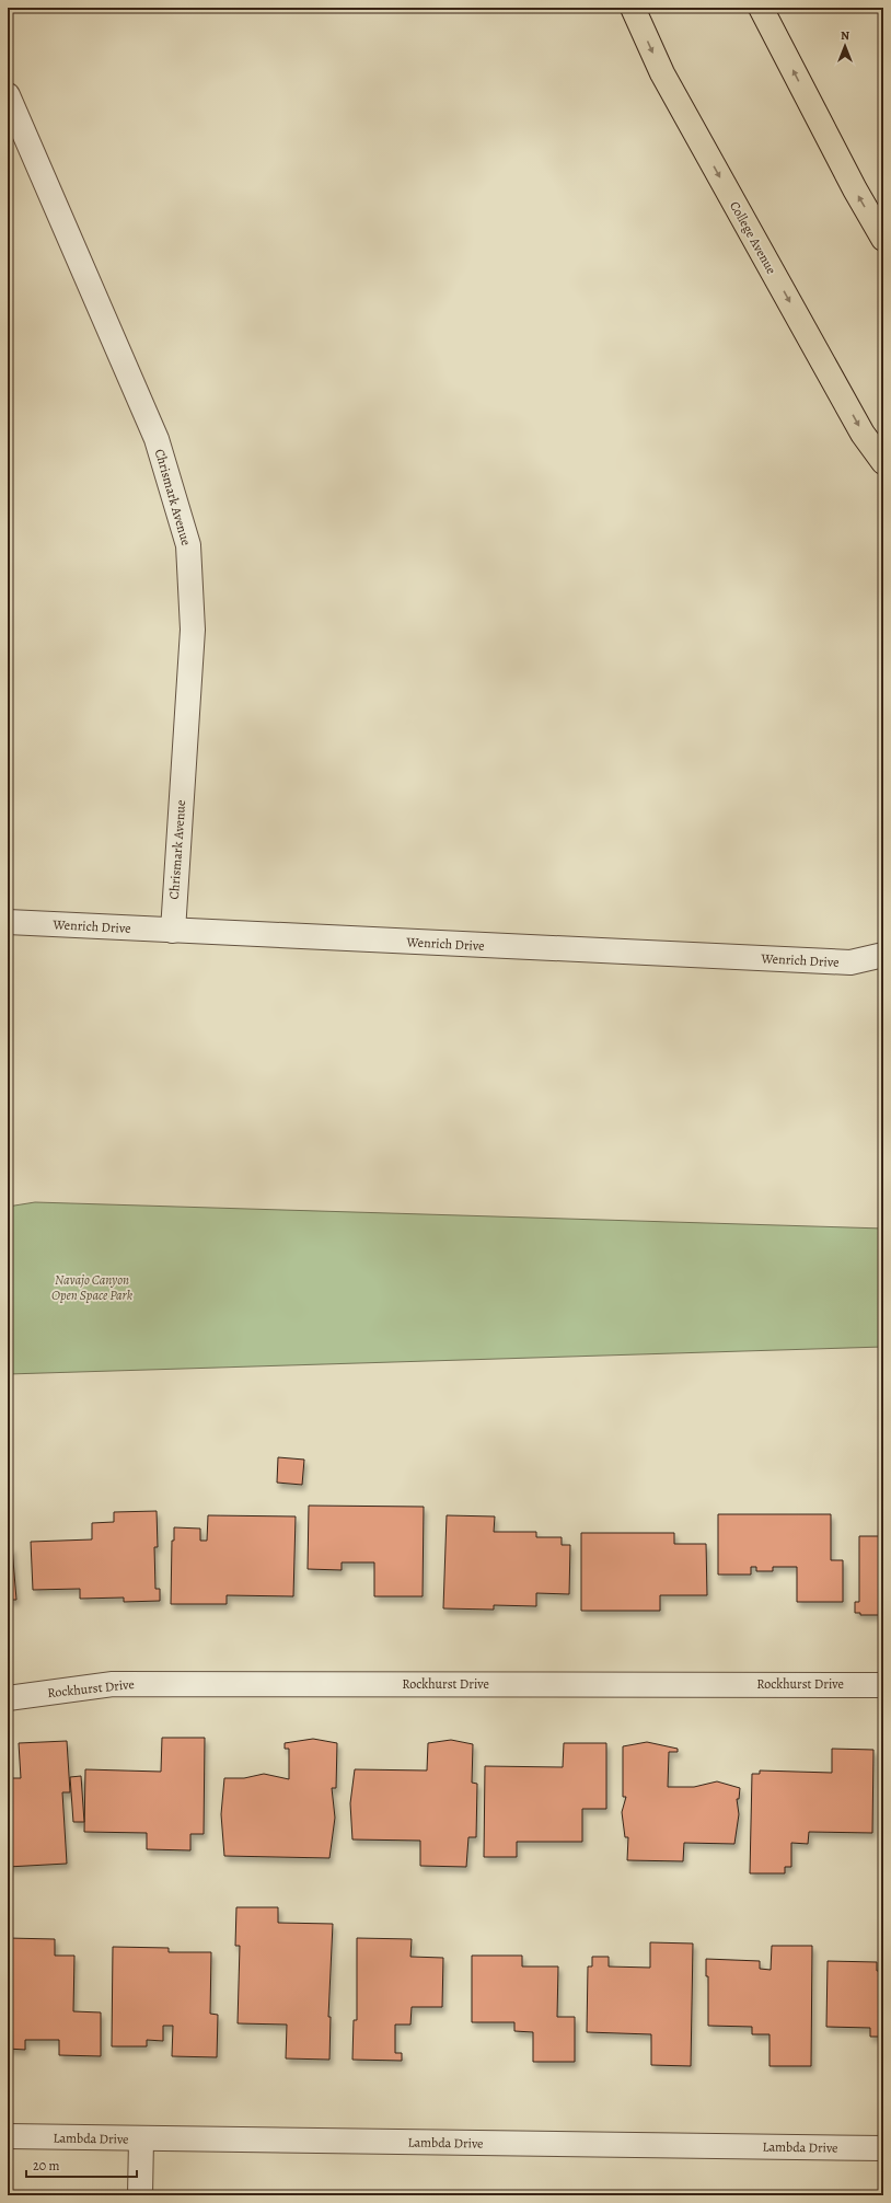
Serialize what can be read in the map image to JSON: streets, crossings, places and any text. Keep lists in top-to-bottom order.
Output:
{
  "streets": {
    "main road": ["College Avenue"],
    "street": [
      "Chrismark Avenue",
      "Wenrich Drive",
      "Rockhurst Drive",
      "Lambda Drive"
    ]
  },
  "crossings": [
    ["Chrismark Avenue", "Wenrich Drive"]
  ],
  "parks": ["Navajo Canyon Open Space Park"],
  "scale_bar": "20 m",
  "north": "top"
}
